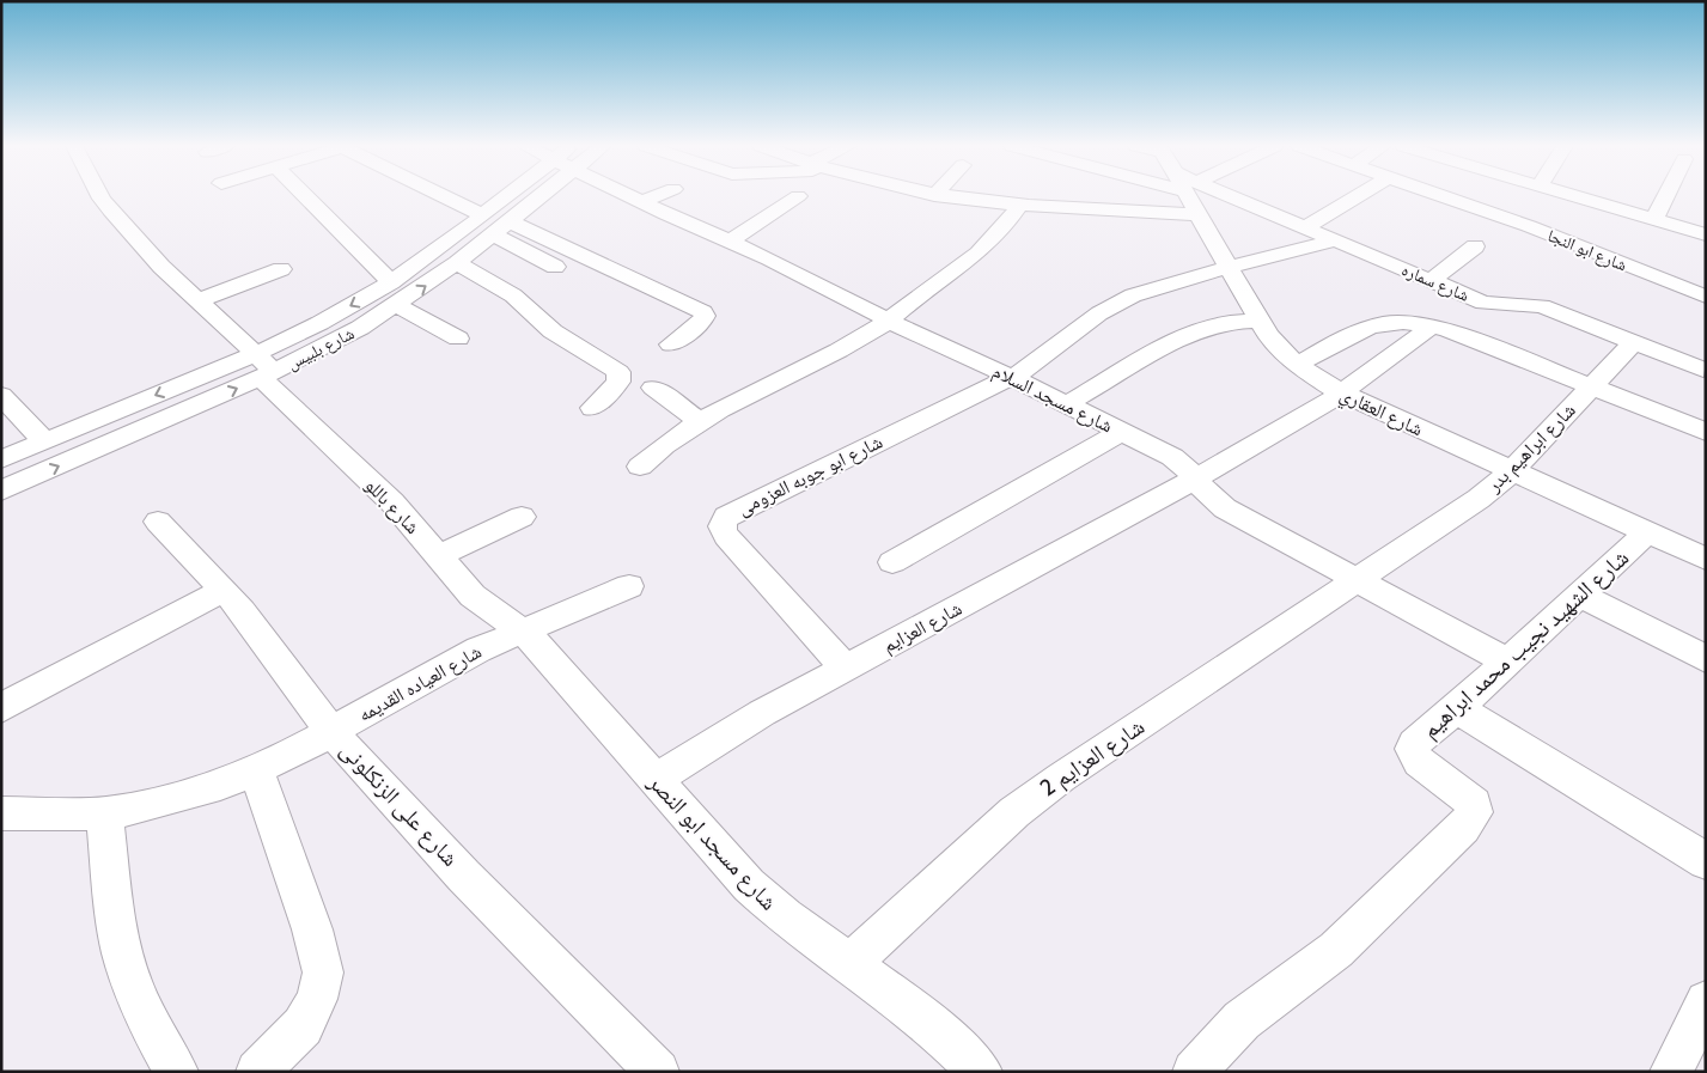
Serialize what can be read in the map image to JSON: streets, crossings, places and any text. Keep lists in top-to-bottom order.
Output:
{
  "streets": {
    "street": [
      "شارع ابو النجا",
      "شارع سماره",
      "شارع بلبيس",
      "شارع مسجد السلام",
      "شارع العقاري",
      "شارع ابراهيم بدر",
      "شارع ابو جوبه العزومى",
      "شارع باللو",
      "شارع العزايم",
      "شارع الشهيد نجيب محمد ابراهيم",
      "شارع العياده القديمه",
      "شارع العزايم 2",
      "شارع على الزنكلونى",
      "شارع مسجد ابو النصر"
    ]
  },
  "crossings": [
    ["شارع سماره", "شارع ابراهيم بدر"],
    ["شارع بلبيس", "شارع باللو"],
    ["شارع مسجد السلام", "شارع ابراهيم بدر"],
    ["شارع مسجد السلام", "شارع ابو جوبه العزومى"],
    ["شارع مسجد السلام", "شارع العزايم"],
    ["شارع مسجد السلام", "شارع الشهيد نجيب محمد ابراهيم"],
    ["شارع مسجد السلام", "شارع العزايم 2"],
    ["شارع العقاري", "شارع ابراهيم بدر"],
    ["شارع العقاري", "شارع العزايم"],
    ["شارع العقاري", "شارع الشهيد نجيب محمد ابراهيم"],
    ["شارع ابراهيم بدر", "شارع العزايم 2"],
    ["شارع ابو جوبه العزومى", "شارع العزايم"],
    ["شارع باللو", "شارع العياده القديمه"],
    ["شارع باللو", "شارع مسجد ابو النصر"],
    ["شارع العزايم", "شارع مسجد ابو النصر"],
    ["شارع العياده القديمه", "شارع على الزنكلونى"],
    ["شارع العياده القديمه", "شارع مسجد ابو النصر"],
    ["شارع العزايم 2", "شارع مسجد ابو النصر"]
  ]
}
